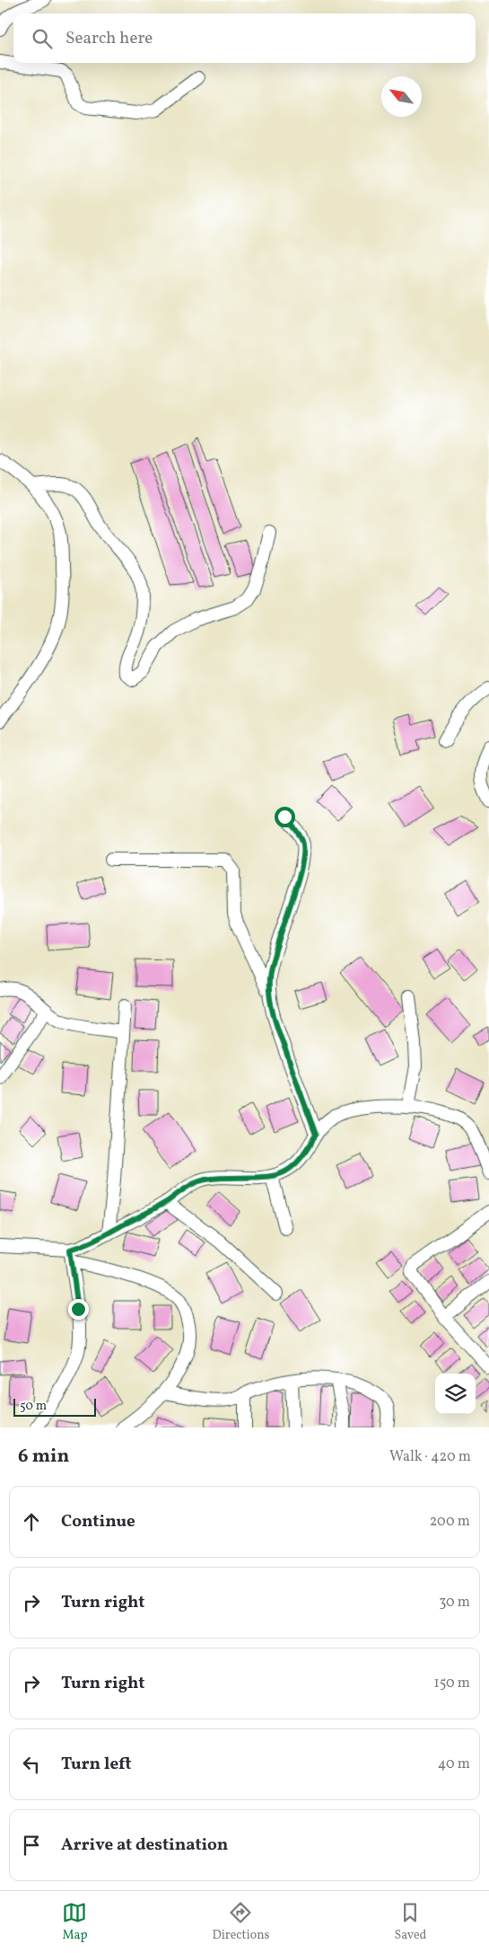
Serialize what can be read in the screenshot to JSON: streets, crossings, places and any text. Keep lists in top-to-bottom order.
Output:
{
  "scale_bar": "50 m",
  "north": "top left",
  "page": {
    "search": "Search here",
    "scale": "50 m",
    "heading": ["6 min", "Walk · 420 m"],
    "list": [
      ["Continue", "200 m"],
      ["Turn right", "30 m"],
      ["Turn right", "150 m"],
      ["Turn left", "40 m"],
      "Arrive at destination"
    ],
    "nav": ["Map", "Directions", "Saved"]
  }
}
